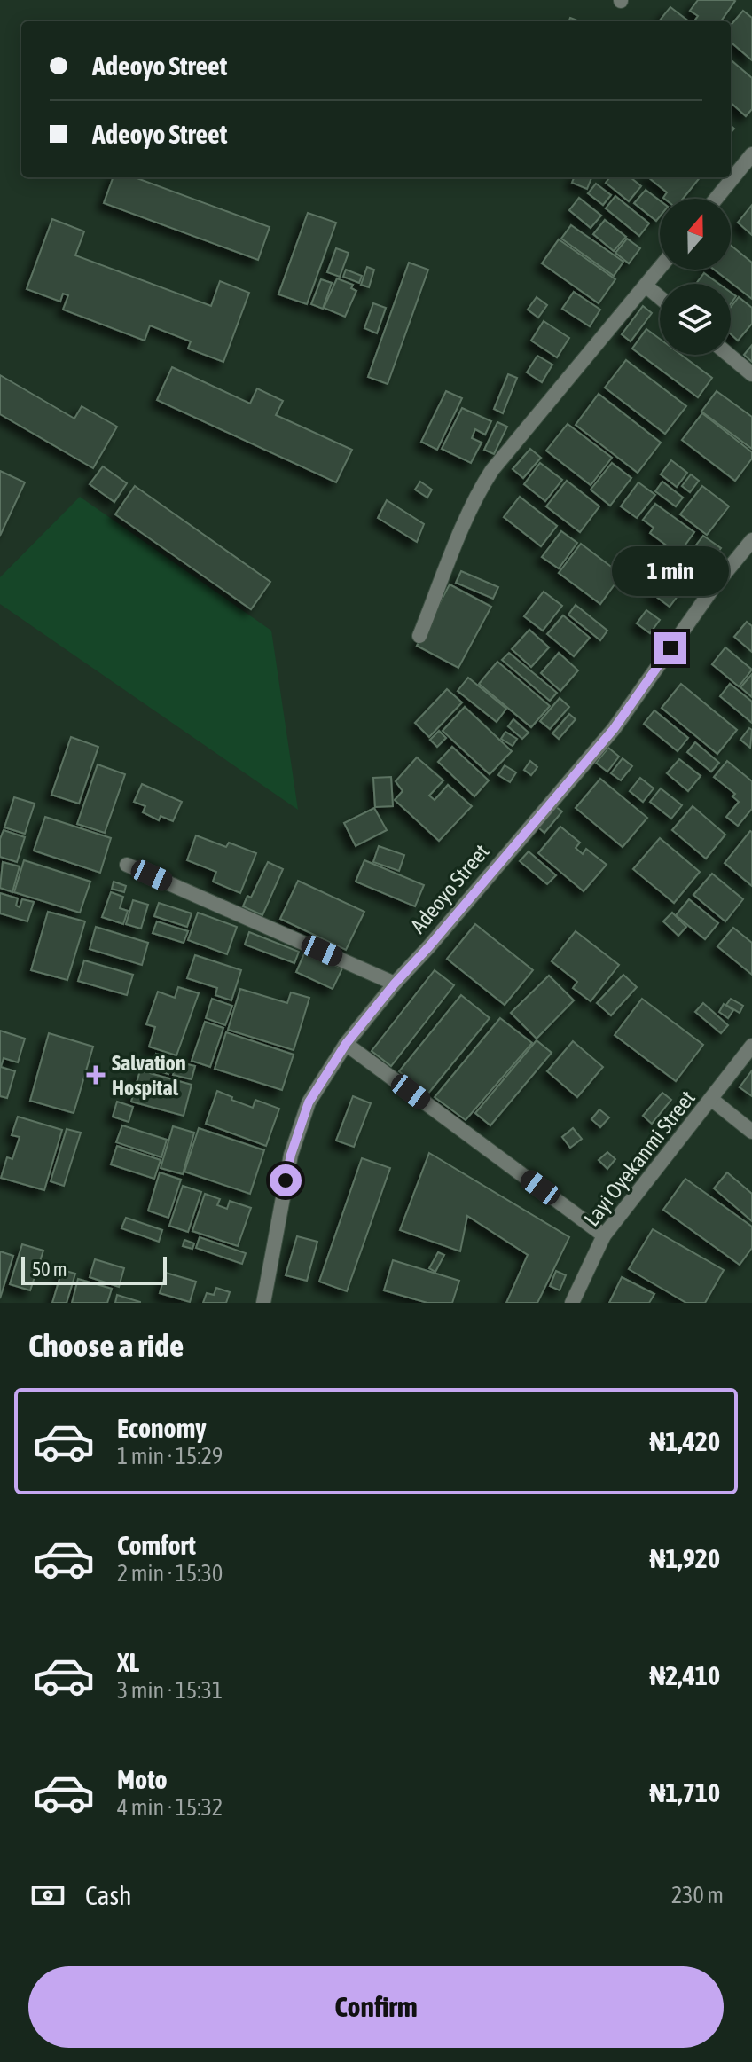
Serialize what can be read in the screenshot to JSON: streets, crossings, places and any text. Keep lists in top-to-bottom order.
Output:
{
  "streets": {
    "street": ["Adeoyo Street", "Layi Oyekanmi Street"]
  },
  "places": {
    "health": ["Salvation Hospital"]
  },
  "scale_bar": "50 m",
  "north": "top",
  "page": {
    "banner": ["Adeoyo Street", "Adeoyo Street"],
    "bubble": "1 min",
    "scale": "50 m",
    "heading": "Choose a ride",
    "list": [
      {
        "name": "Economy",
        "note": "1 min · 15:29",
        "value": "₦1,420"
      },
      {
        "name": "Comfort",
        "note": "2 min · 15:30",
        "value": "₦1,920"
      },
      {
        "name": "XL",
        "note": "3 min · 15:31",
        "value": "₦2,410"
      },
      {
        "name": "Moto",
        "note": "4 min · 15:32",
        "value": "₦1,710"
      }
    ],
    "pay": ["Cash", "230 m"],
    "buttons": "Confirm"
  }
}
